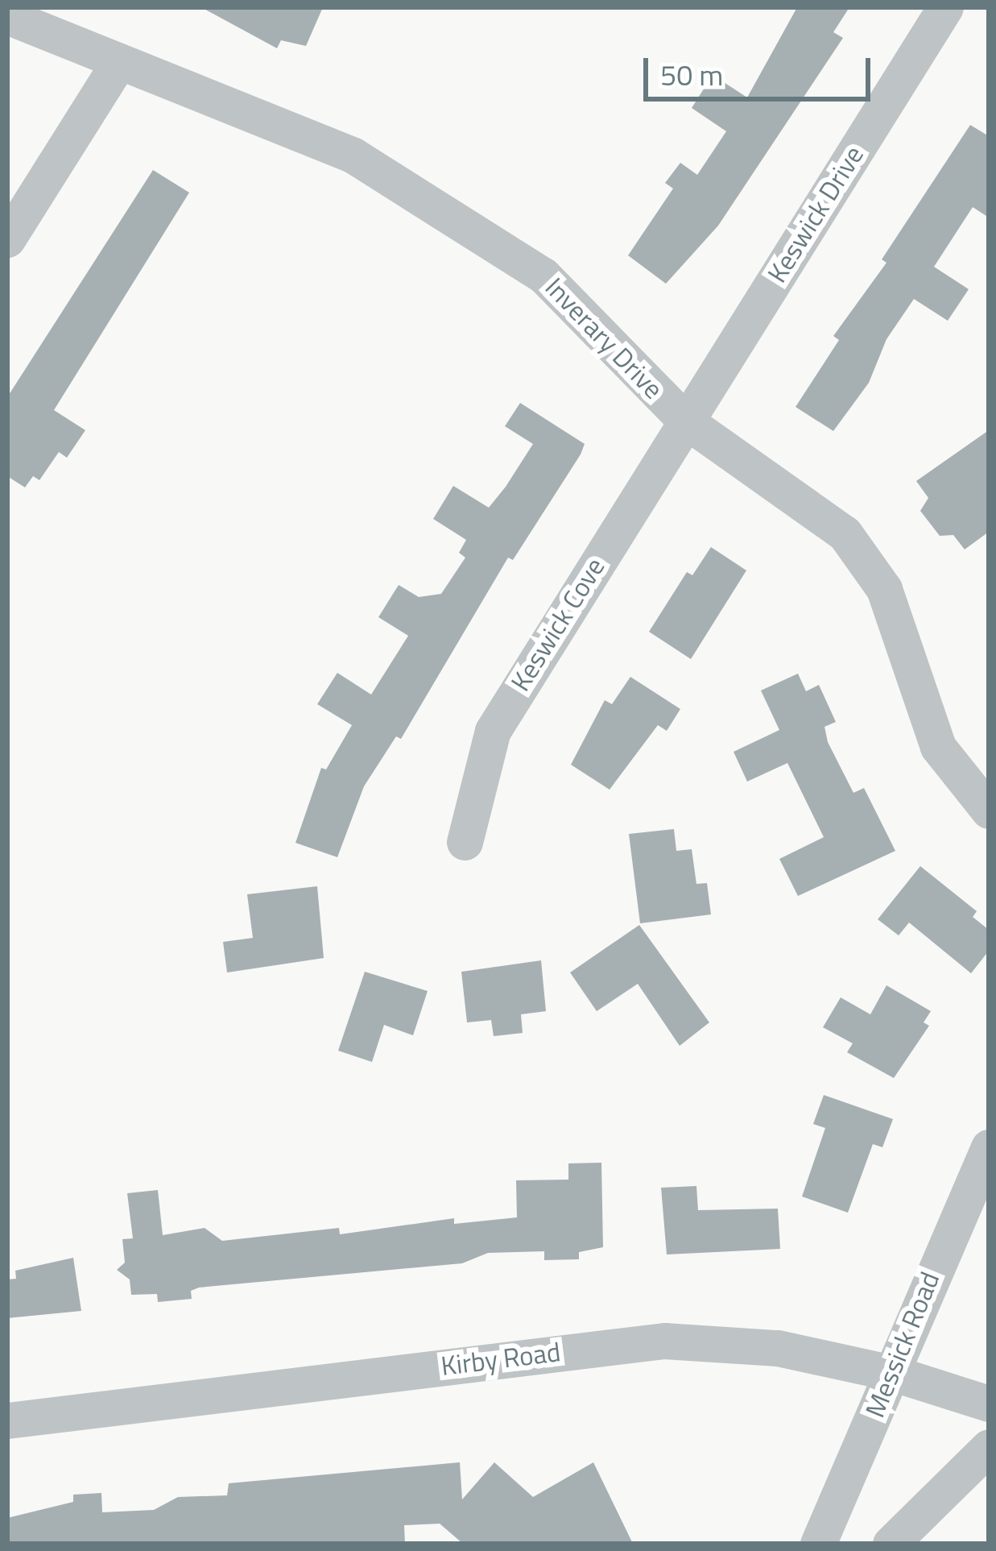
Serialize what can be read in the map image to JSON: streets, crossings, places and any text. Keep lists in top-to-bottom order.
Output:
{
  "streets": {
    "street": [
      "Keswick Drive",
      "Inverary Drive",
      "Keswick Cove",
      "Messick Road",
      "Kirby Road"
    ]
  },
  "crossings": [
    ["Keswick Drive", "Inverary Drive"],
    ["Keswick Drive", "Keswick Cove"],
    ["Inverary Drive", "Keswick Cove"],
    ["Messick Road", "Kirby Road"]
  ],
  "scale_bar": "50 m"
}
